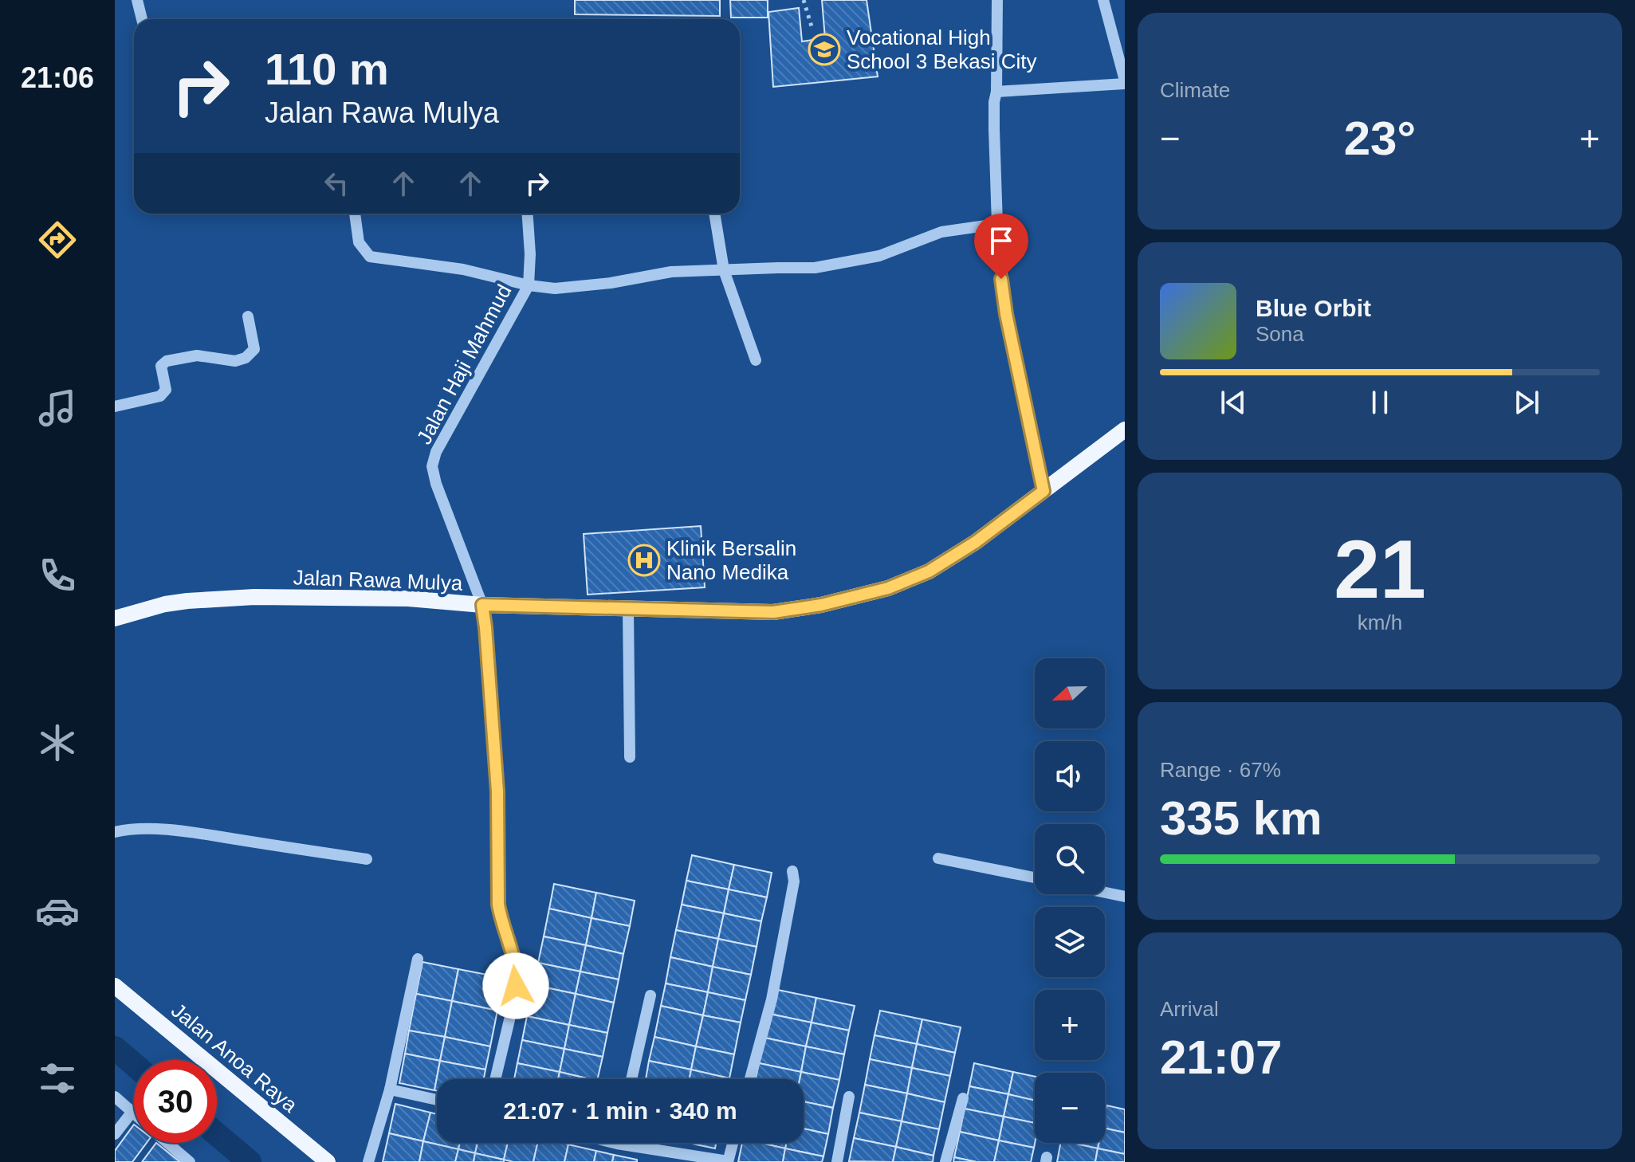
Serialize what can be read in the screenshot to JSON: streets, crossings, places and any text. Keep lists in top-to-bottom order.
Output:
{
  "streets": {
    "main road": ["Jalan Rawa Mulya", "Jalan Anoa Raya"],
    "street": ["Jalan Haji Mahmud"]
  },
  "crossings": [
    ["Jalan Haji Mahmud", "Jalan Rawa Mulya"]
  ],
  "places": {
    "school or university": ["Vocational High School 3 Bekasi City"],
    "hospital": ["Klinik Bersalin Nano Medika"]
  },
  "north": "left",
  "page": {
    "tabs": "21:06",
    "tile": [
      "Climate",
      ["21", "km/h"],
      ["Range · 67%", "335 km"],
      ["Arrival", "21:07"]
    ],
    "turn": ["110 m", "Jalan Rawa Mulya"],
    "heat": ["−", "23°", "+"],
    "song": ["Blue Orbit", "Sona"],
    "map_buttons": ["+", "−"],
    "limit": "30",
    "trip": "21:07 · 1 min · 340 m"
  }
}
